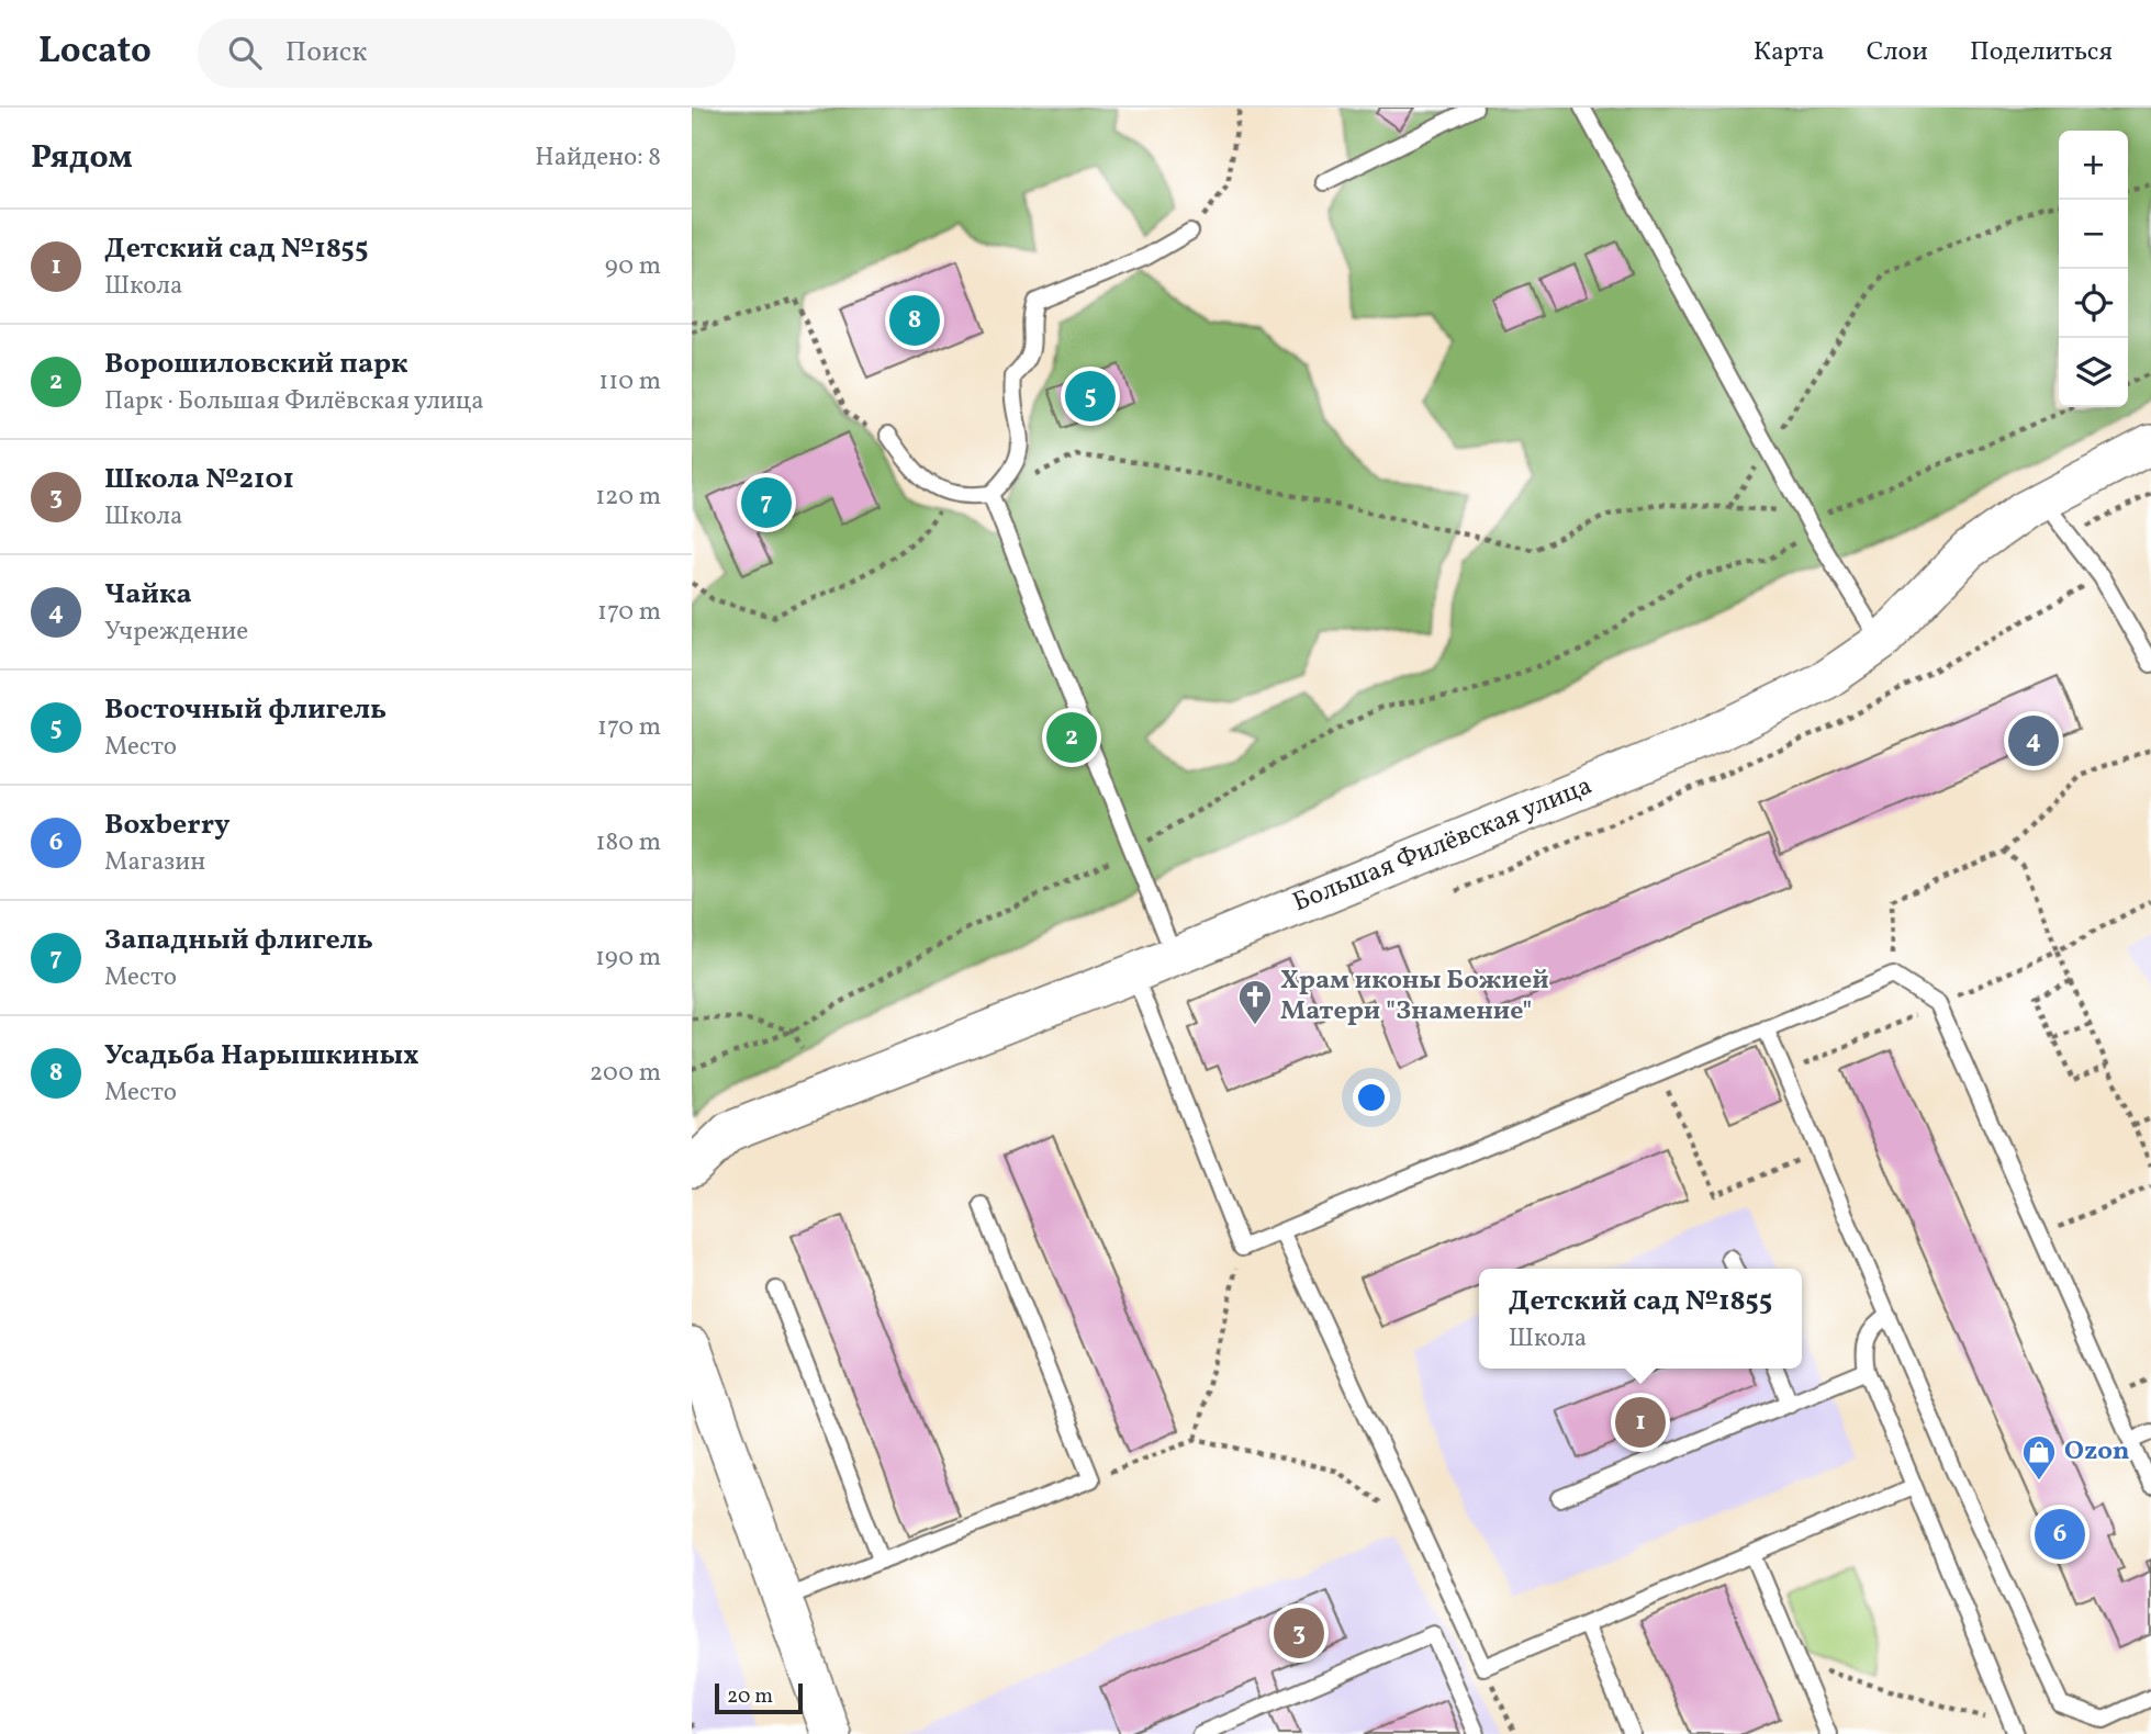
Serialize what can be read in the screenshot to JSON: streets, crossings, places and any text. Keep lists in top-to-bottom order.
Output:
{
  "streets": {
    "street": ["Большая Филёвская улица"]
  },
  "places": {
    "church": ["Храм иконы Божией Матери \"Знамение\""],
    "shop": ["Ozon"]
  },
  "scale_bar": "20 m",
  "page": {
    "header": "Locato",
    "search": "Поиск",
    "nav": ["Карта", "Слои", "Поделиться"],
    "heading": ["Рядом", "Найдено: 8"],
    "map_buttons": ["+", "−"],
    "list": [
      {
        "mark": "1",
        "name": "Детский сад №1855",
        "note": "Школа",
        "value": "90 m"
      },
      {
        "mark": "2",
        "name": "Ворошиловский парк",
        "note": "Парк · Большая Филёвская улица",
        "value": "110 m"
      },
      {
        "mark": "3",
        "name": "Школа №2101",
        "note": "Школа",
        "value": "120 m"
      },
      {
        "mark": "4",
        "name": "Чайка",
        "note": "Учреждение",
        "value": "170 m"
      },
      {
        "mark": "5",
        "name": "Восточный флигель",
        "note": "Место",
        "value": "170 m"
      },
      {
        "mark": "6",
        "name": "Boxberry",
        "note": "Магазин",
        "value": "180 m"
      },
      {
        "mark": "7",
        "name": "Западный флигель",
        "note": "Место",
        "value": "190 m"
      },
      {
        "mark": "8",
        "name": "Усадьба Нарышкиных",
        "note": "Место",
        "value": "200 m"
      }
    ],
    "pins": [
      "8",
      "5",
      "7",
      "2",
      "4",
      "1",
      "6",
      "3"
    ],
    "popup": ["Детский сад №1855", "Школа"],
    "scale": "20 m"
  }
}
